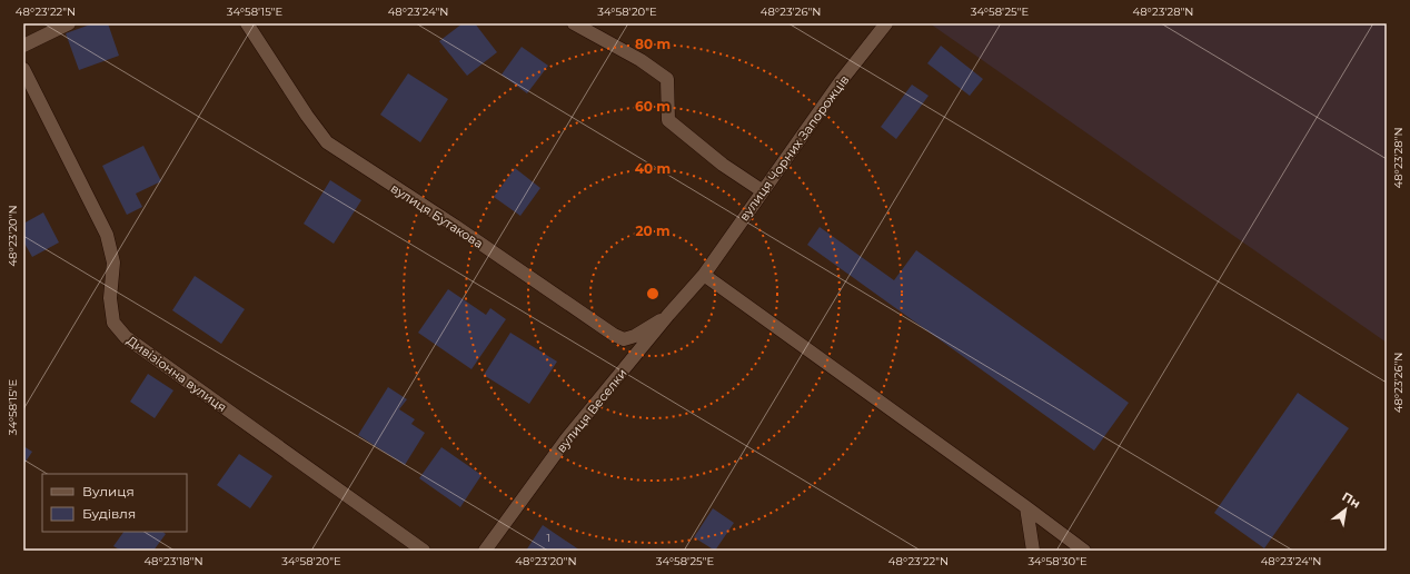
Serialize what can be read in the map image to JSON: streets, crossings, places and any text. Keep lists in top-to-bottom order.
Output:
{
  "streets": {
    "street": [
      "вулиця Чорних Запорожців",
      "вулиця Бутакова",
      "Дивізіонна вулиця",
      "вулиця Веселки"
    ]
  },
  "crossings": [
    ["вулиця Чорних Запорожців", "вулиця Веселки"],
    ["вулиця Бутакова", "вулиця Веселки"]
  ],
  "house_numbers": ["1"],
  "legend": ["Вулиця", "Будівля"],
  "north": "top right",
  "coordinates": [
    "48°23'22\"N",
    "34°58'15\"E",
    "48°23'24\"N",
    "34°58'20\"E",
    "48°23'26\"N",
    "34°58'25\"E",
    "48°23'28\"N",
    "48°23'20\"N",
    "48°23'18\"N",
    "34°58'30\"E"
  ],
  "rings": [
    "80 m",
    "60 m",
    "40 m",
    "20 m"
  ]
}
